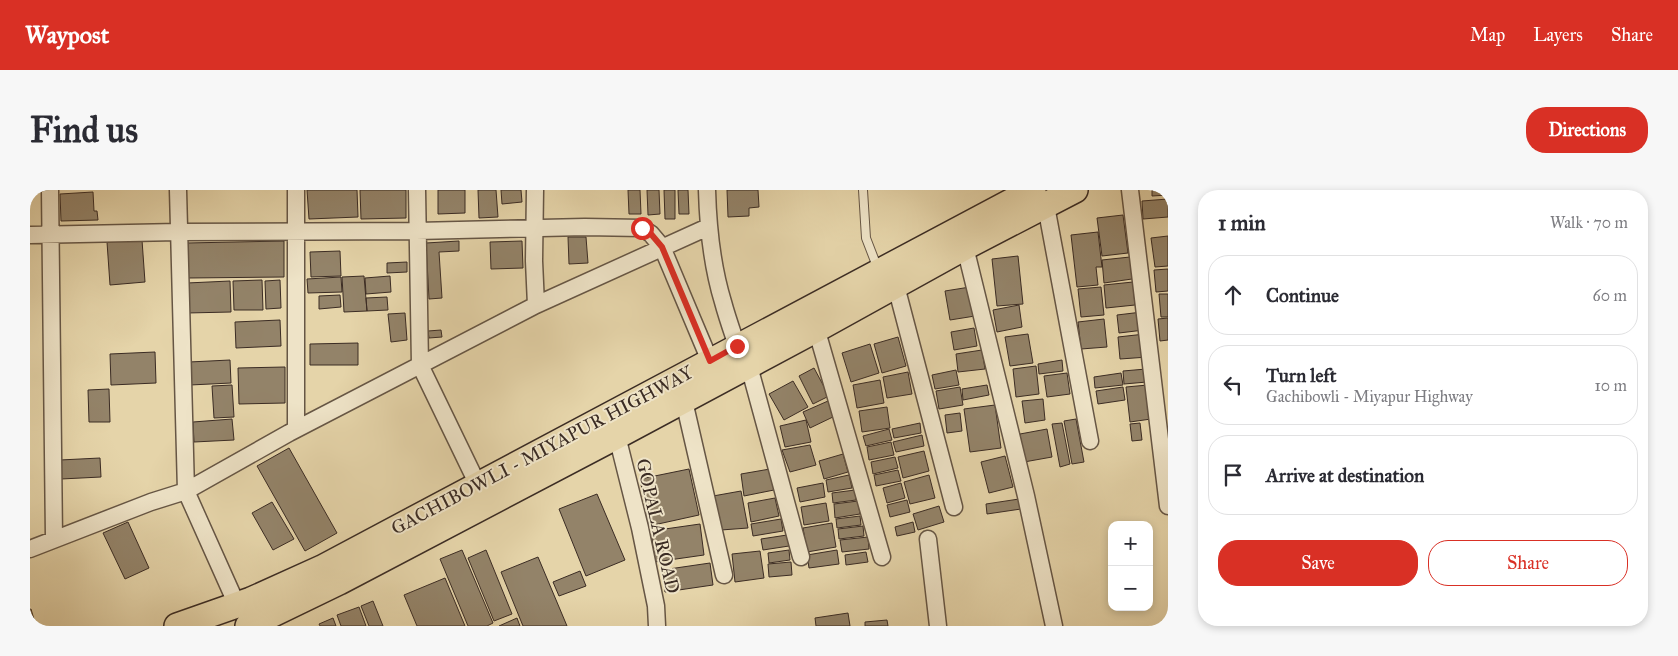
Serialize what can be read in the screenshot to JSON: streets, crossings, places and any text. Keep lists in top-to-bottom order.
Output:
{
  "streets": {
    "main road": ["GACHIBOWLI - MIYAPUR HIGHWAY"],
    "street": ["GOPALA ROAD"]
  },
  "crossings": [
    ["GACHIBOWLI - MIYAPUR HIGHWAY", "GOPALA ROAD"]
  ],
  "page": {
    "header": "Waypost",
    "nav": ["Map", "Layers", "Share"],
    "buttons": [
      "Directions",
      ["Save", "Share"]
    ],
    "title": "Find us",
    "heading": ["1 min", "Walk · 70 m"],
    "list": [
      ["Continue", "60 m"],
      ["Turn left", "Gachibowli - Miyapur Highway", "10 m"],
      "Arrive at destination"
    ],
    "map_buttons": ["+", "−"]
  }
}
